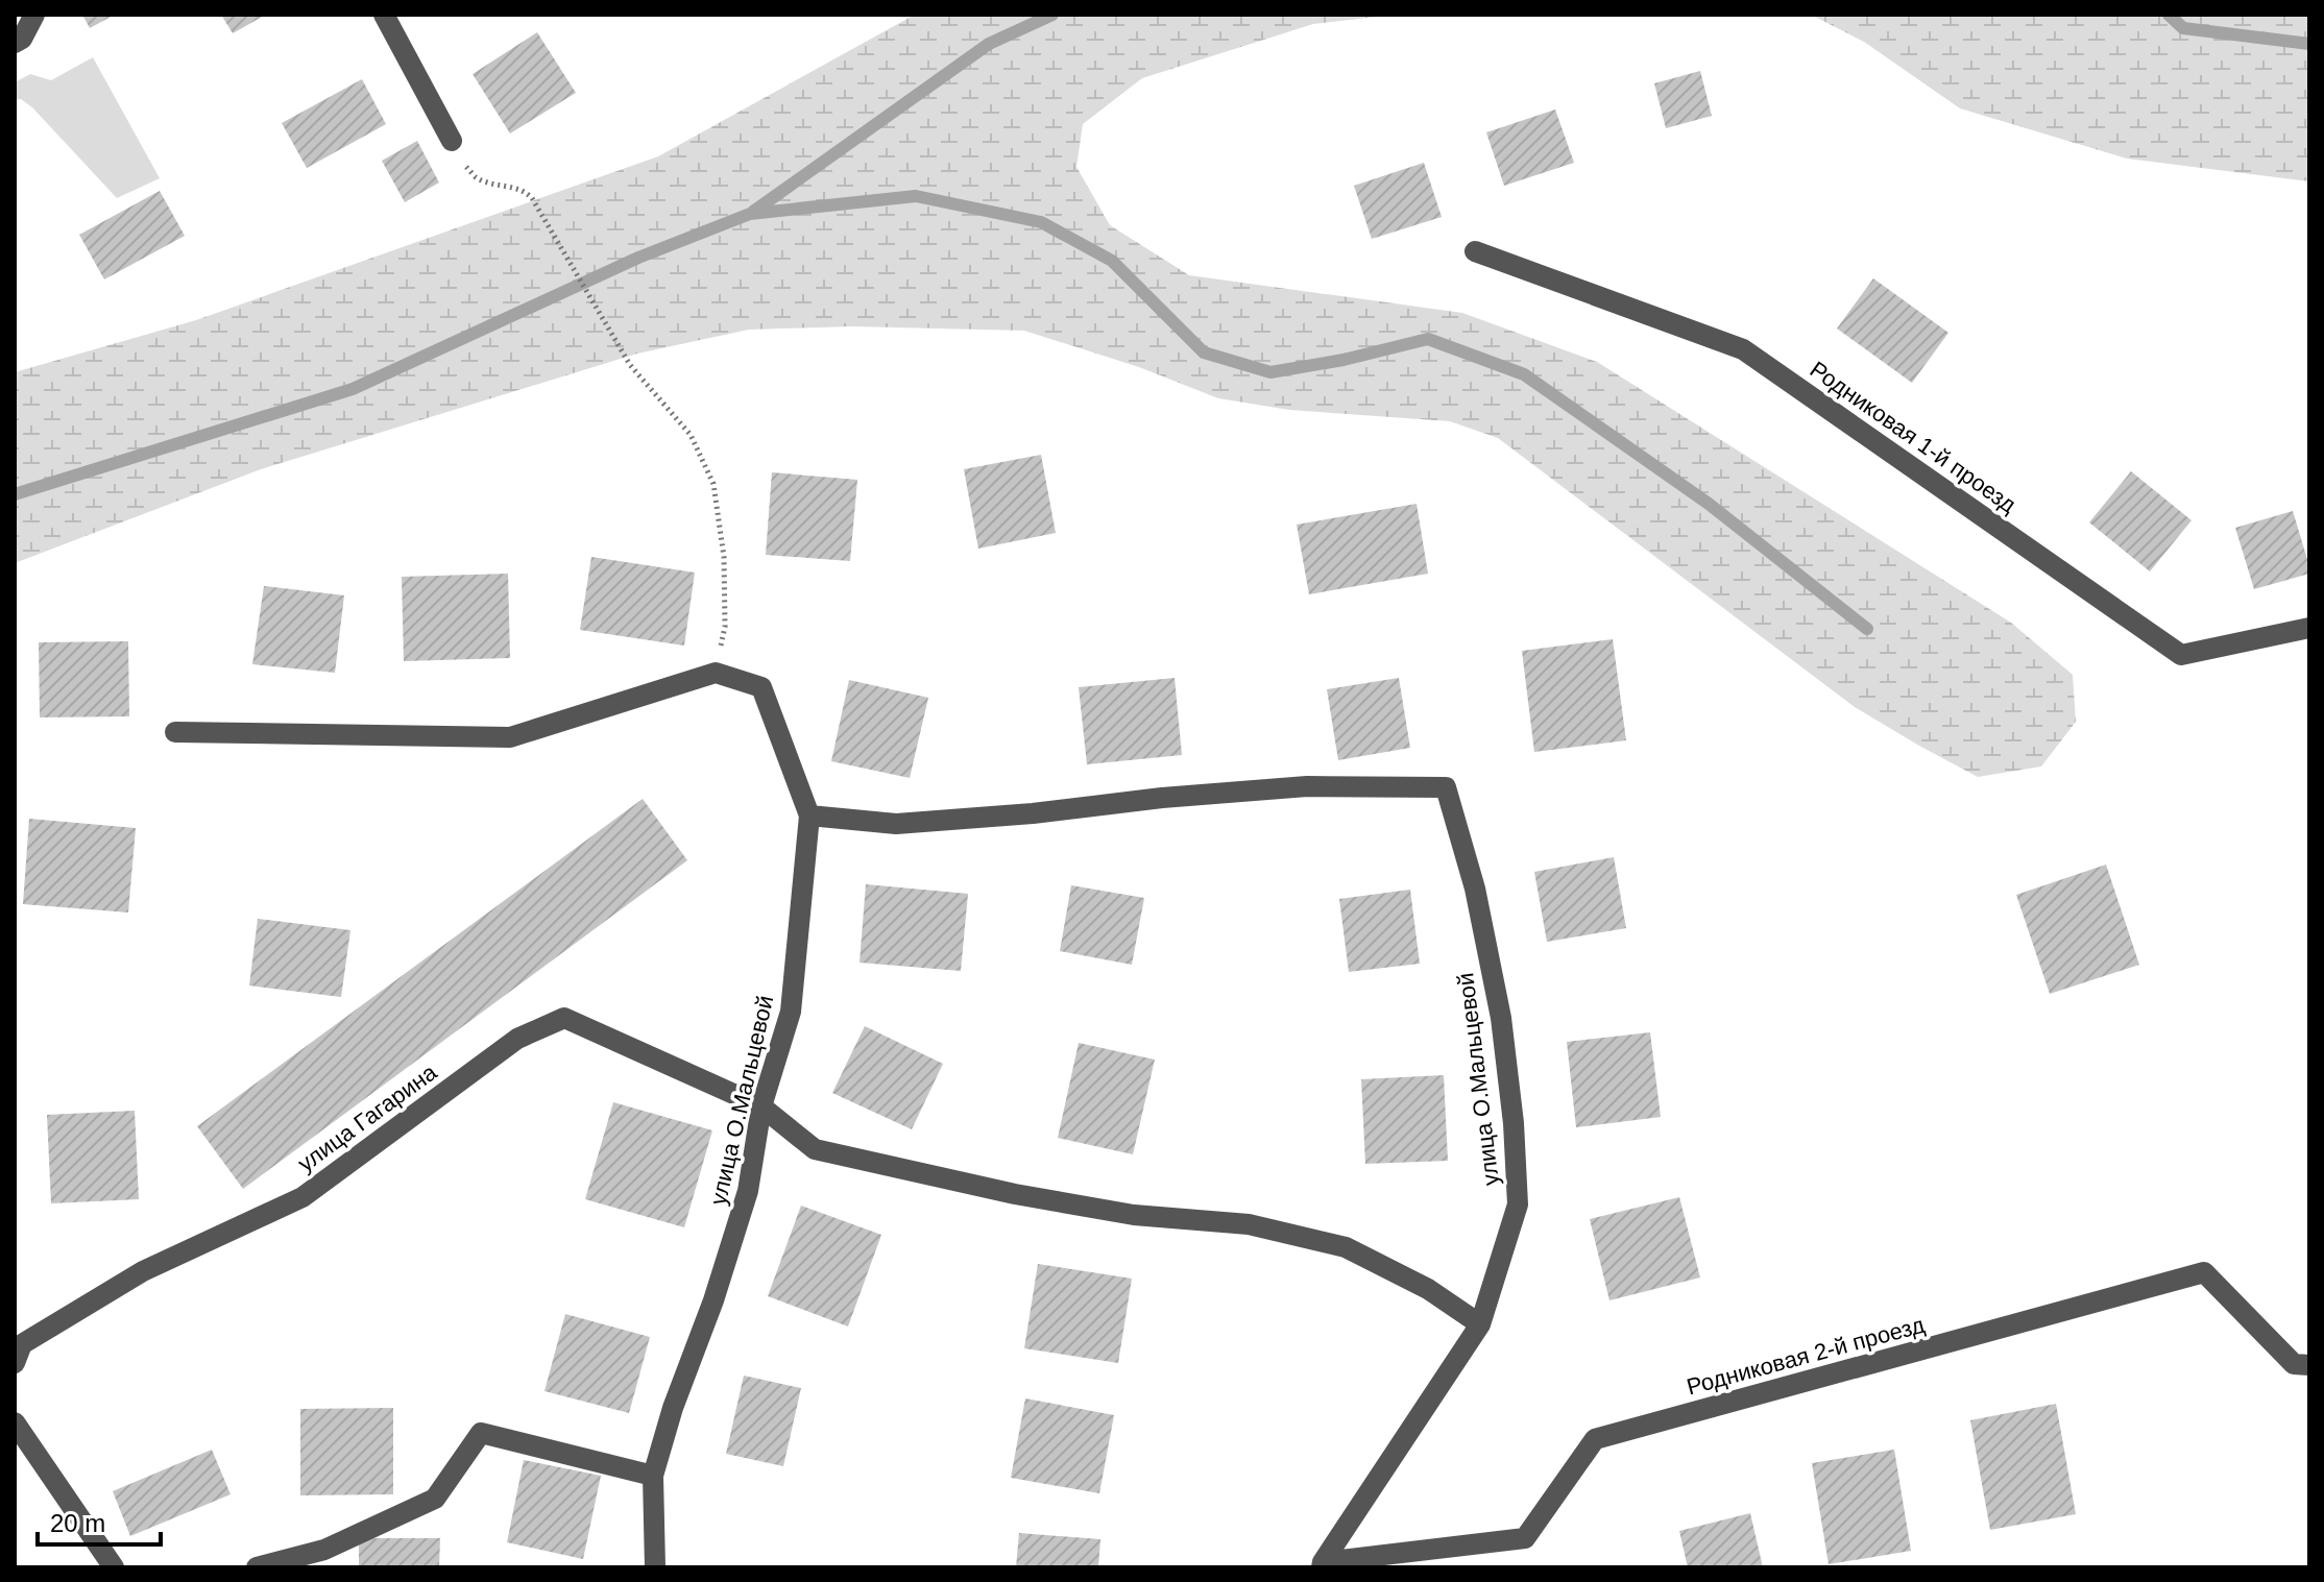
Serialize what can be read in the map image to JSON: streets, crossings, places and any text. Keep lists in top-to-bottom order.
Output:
{
  "streets": {
    "street": [
      "Родниковая 1-й проезд",
      "улица О.Мальцевой",
      "улица Гагарина",
      "Родниковая 2-й проезд"
    ]
  },
  "crossings": [
    ["улица О.Мальцевой", "улица Гагарина"],
    ["улица О.Мальцевой", "Родниковая 2-й проезд"]
  ],
  "scale_bar": "20 m"
}
